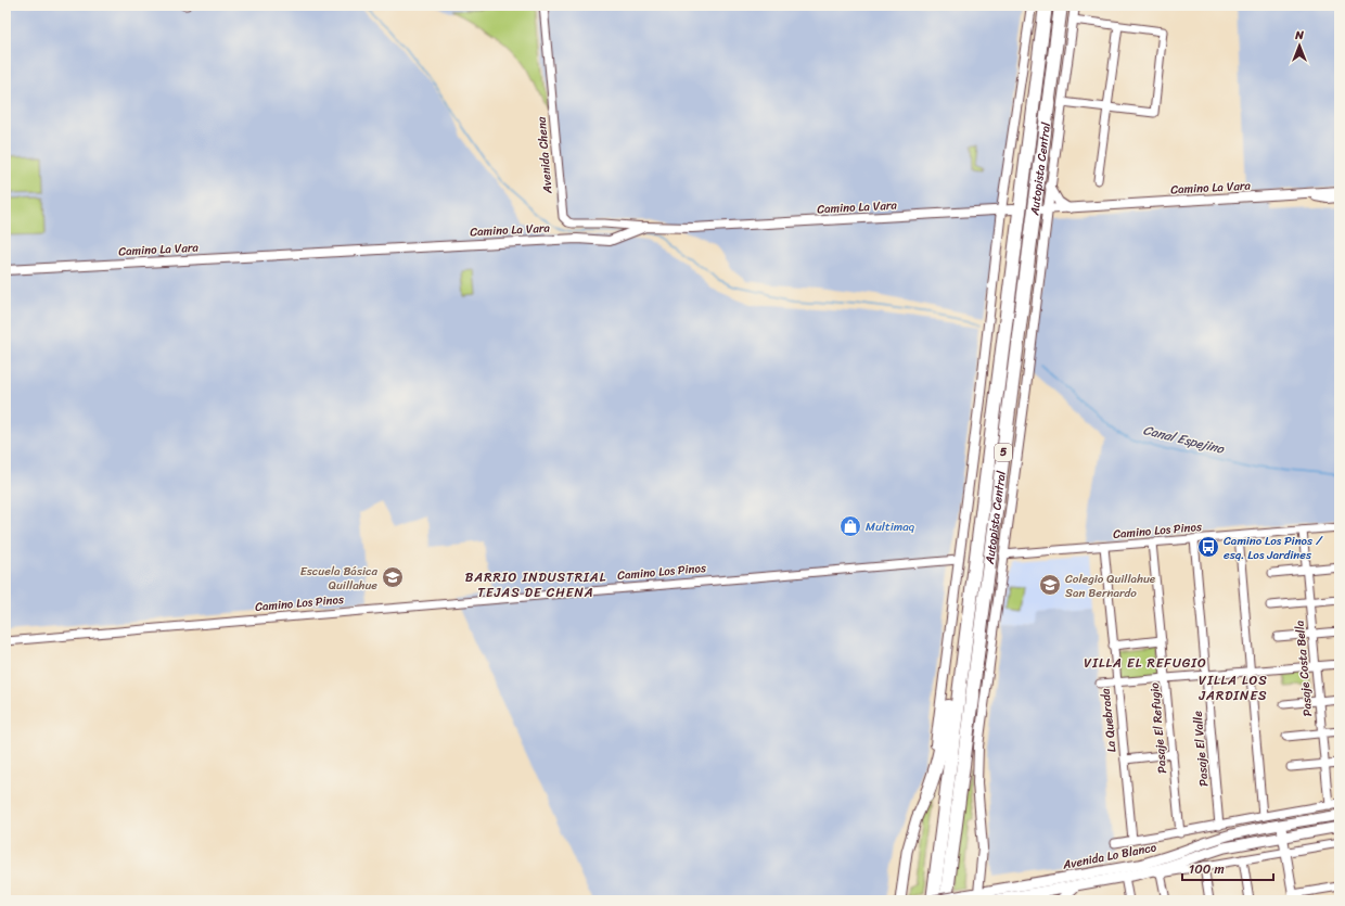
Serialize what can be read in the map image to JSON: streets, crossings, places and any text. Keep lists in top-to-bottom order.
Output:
{
  "streets": {
    "highway": ["Autopista Central", "5"],
    "main road": ["Avenida Lo Blanco"],
    "street": [
      "Avenida Chena",
      "Camino La Vara",
      "Camino Los Pinos",
      "Pasaje Costa Bella",
      "La Quebrada",
      "Pasaje El Refugio",
      "Pasaje El Valle"
    ]
  },
  "crossings": [
    ["Avenida Chena", "Camino La Vara"],
    ["Autopista Central", "Avenida Lo Blanco"],
    ["Camino Los Pinos", "Pasaje Costa Bella"],
    ["Camino Los Pinos", "La Quebrada"],
    ["Camino Los Pinos", "Pasaje El Refugio"],
    ["Camino Los Pinos", "Pasaje El Valle"],
    ["Pasaje Costa Bella", "Avenida Lo Blanco"],
    ["La Quebrada", "Avenida Lo Blanco"],
    ["Pasaje El Refugio", "Avenida Lo Blanco"],
    ["Pasaje El Valle", "Avenida Lo Blanco"]
  ],
  "districts": ["BARRIO INDUSTRIAL TEJAS DE CHENA", "VILLA EL REFUGIO", "VILLA LOS JARDINES"],
  "water": ["Canal Espejino"],
  "places": {
    "shop": ["Multimaq"],
    "bus stop": ["Camino Los Pinos / esq. Los Jardines"],
    "school or university": ["Escuela Básica Quillahue", "Colegio Quillahue San Bernardo"]
  },
  "scale_bar": "100 m",
  "north": "top"
}
